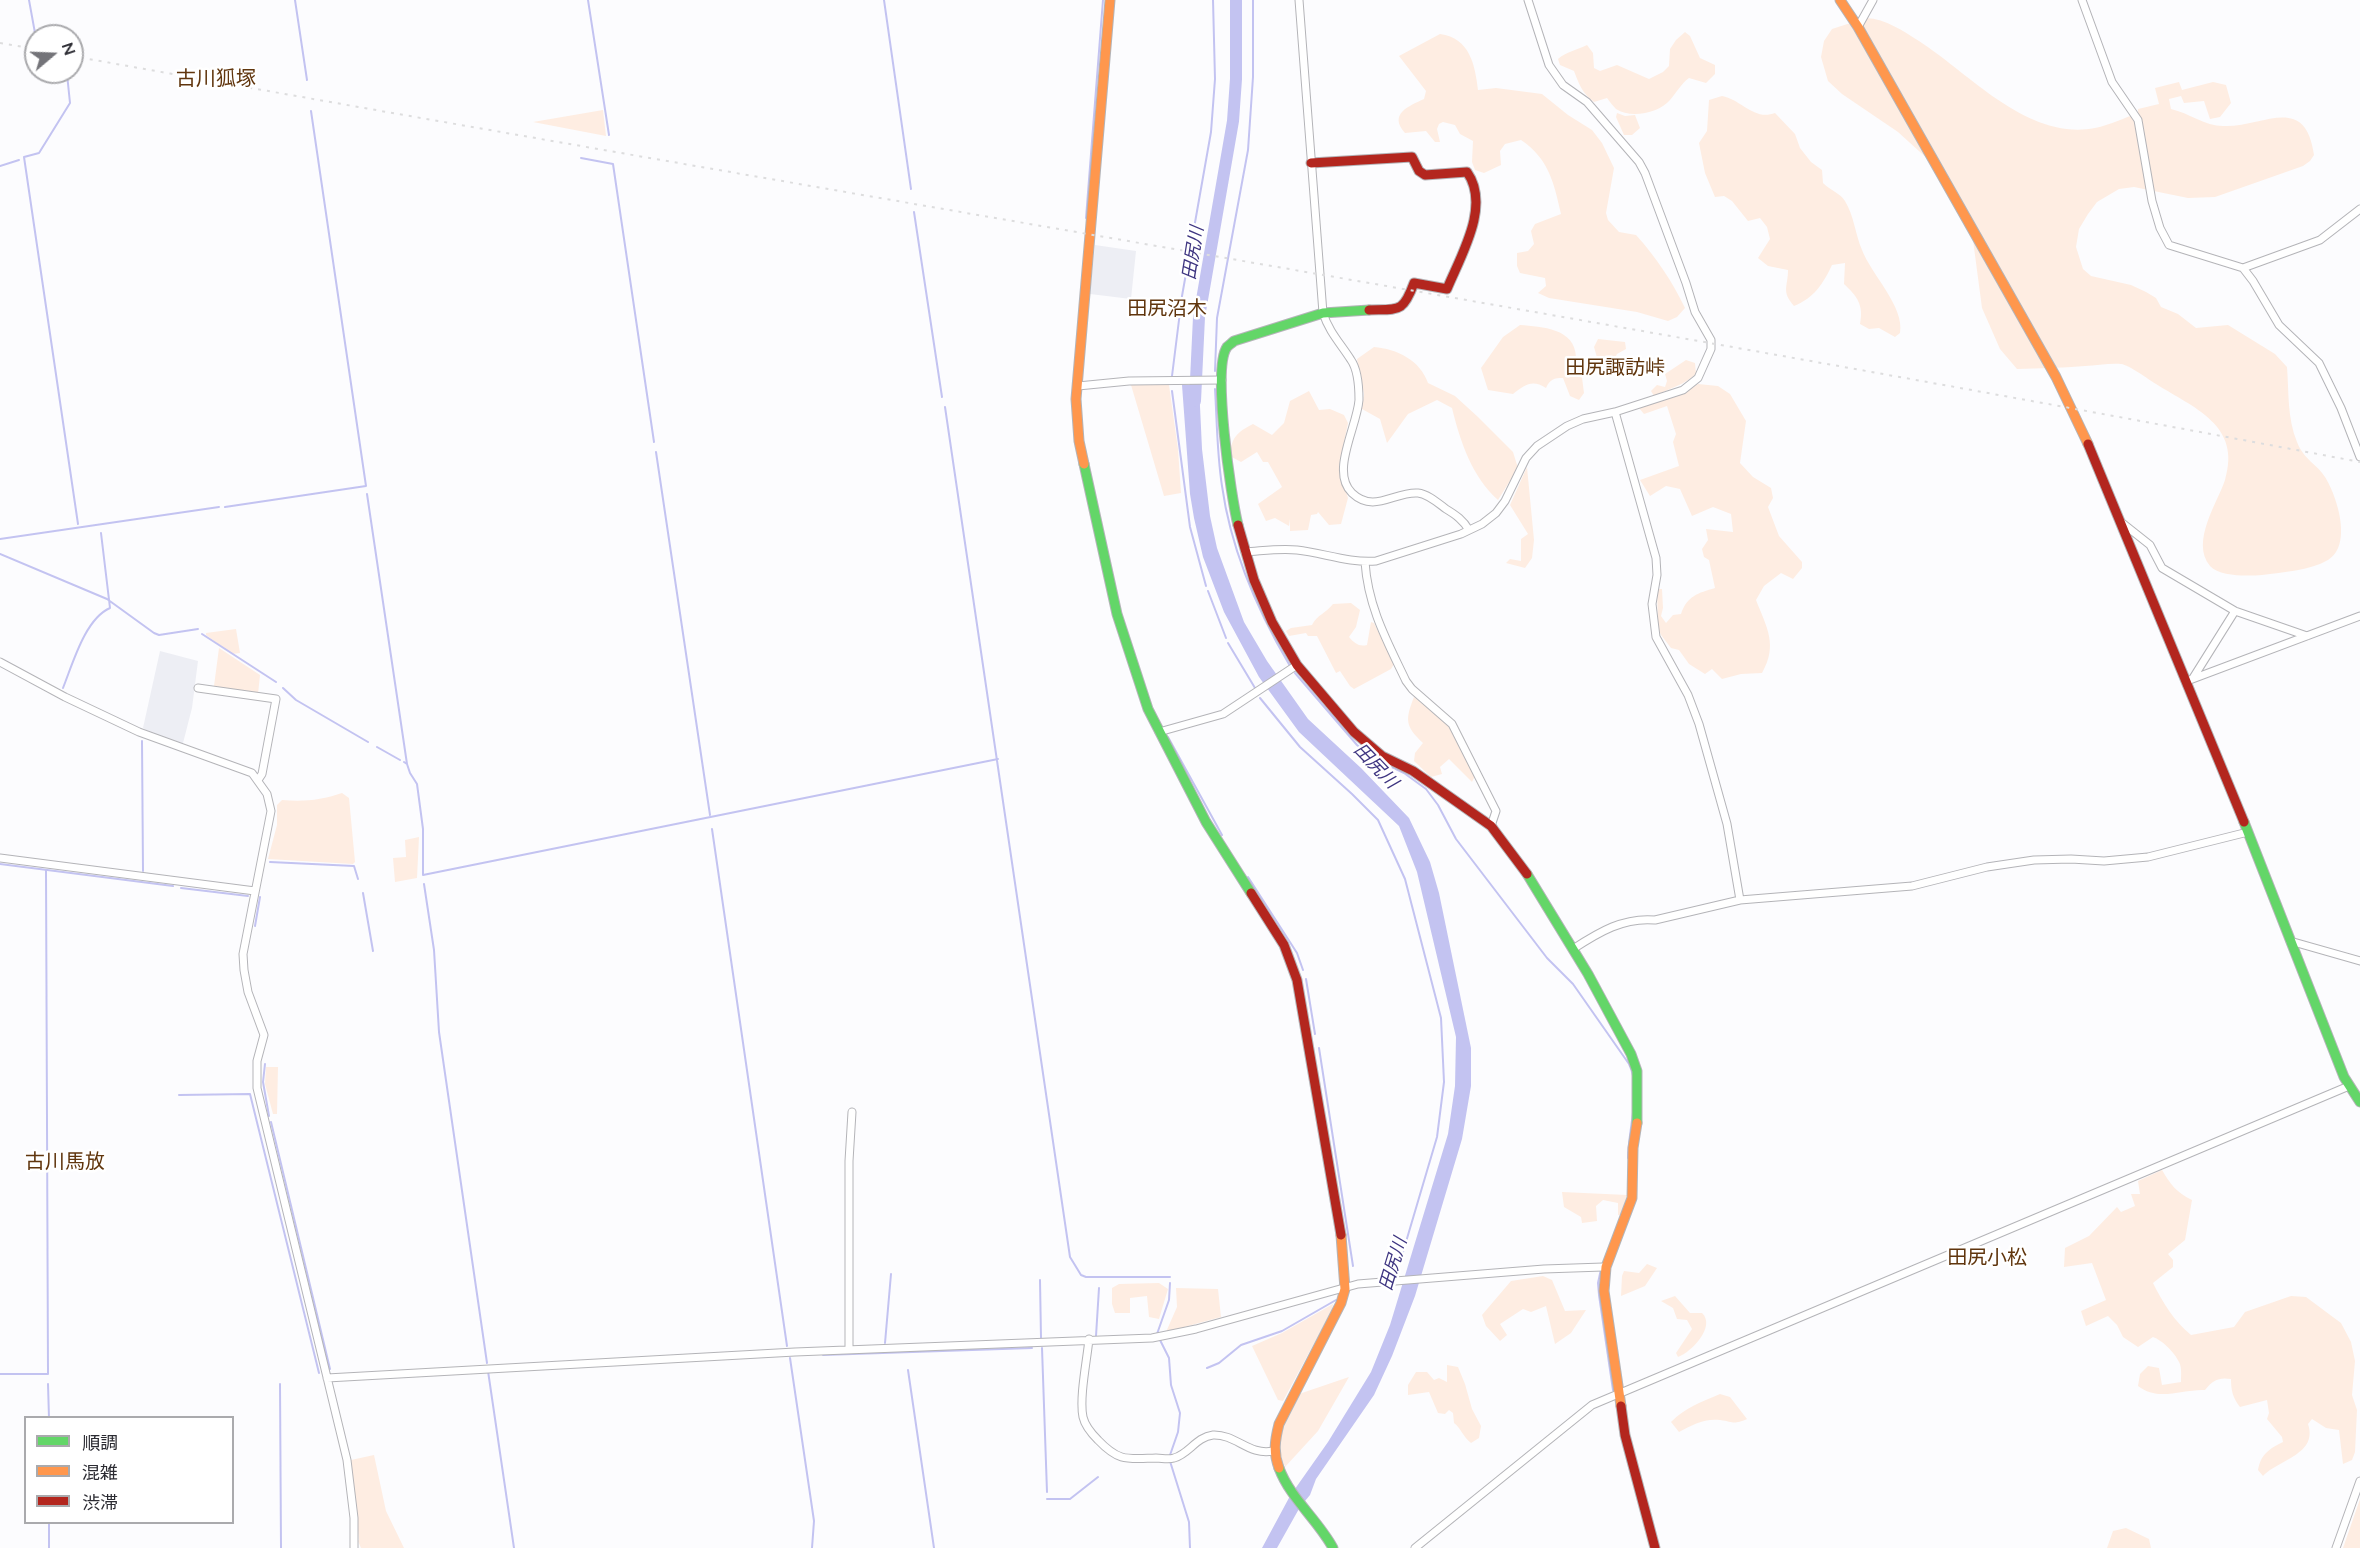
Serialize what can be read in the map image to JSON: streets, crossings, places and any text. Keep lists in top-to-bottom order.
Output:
{
  "districts": [
    "古川狐塚",
    "田尻沼木",
    "田尻諏訪峠",
    "古川馬放",
    "田尻小松"
  ],
  "water": ["田尻川"],
  "legend": ["順調", "混雑", "渋滞"],
  "north": "right"
}
